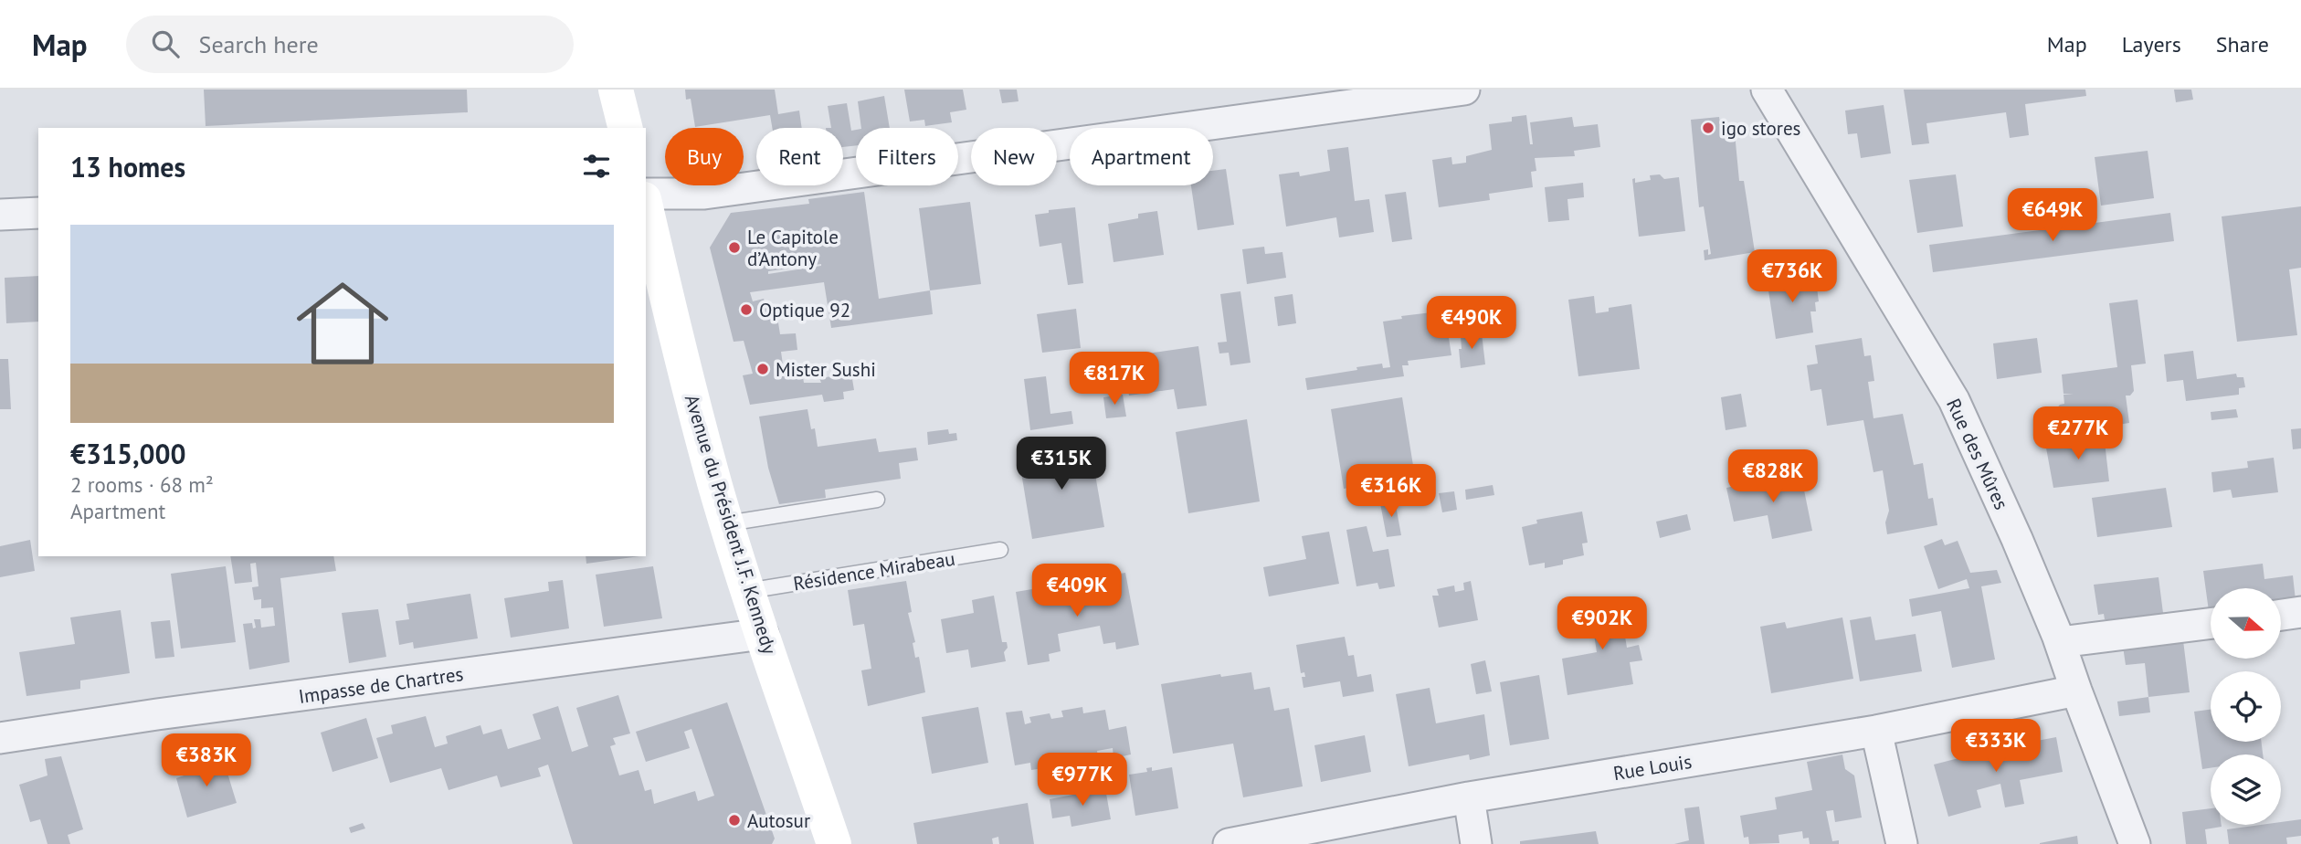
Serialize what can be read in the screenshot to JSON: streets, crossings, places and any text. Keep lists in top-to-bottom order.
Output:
{
  "streets": {
    "street": [
      "Rue des Mûres",
      "Avenue du Président J.F. Kennedy",
      "Impasse de Chartres",
      "Rue Louis"
    ],
    "lane": ["Résidence Mirabeau"]
  },
  "crossings": [
    ["Rue des Mûres", "Rue Louis"],
    ["Avenue du Président J.F. Kennedy", "Résidence Mirabeau"],
    ["Avenue du Président J.F. Kennedy", "Impasse de Chartres"]
  ],
  "places": [
    "igo stores",
    "Le Capitole d’Antony",
    "Optique 92",
    "Mister Sushi",
    "Autosur"
  ],
  "north": "right",
  "page": {
    "header": "Map",
    "search": "Search here",
    "nav": ["Map", "Layers", "Share"],
    "chip": [
      "Buy",
      "Rent",
      "Filters",
      "New",
      "Apartment"
    ],
    "heading": "13 homes",
    "price": [
      "€649K",
      "€736K",
      "€490K",
      "€817K",
      "€277K",
      "€315K",
      "€828K",
      "€316K",
      "€409K",
      "€902K",
      "€333K",
      "€383K",
      "€977K"
    ],
    "list": [
      {
        "name": "€315,000",
        "note": "2 rooms · 68 m² · Apartment"
      }
    ]
  }
}
